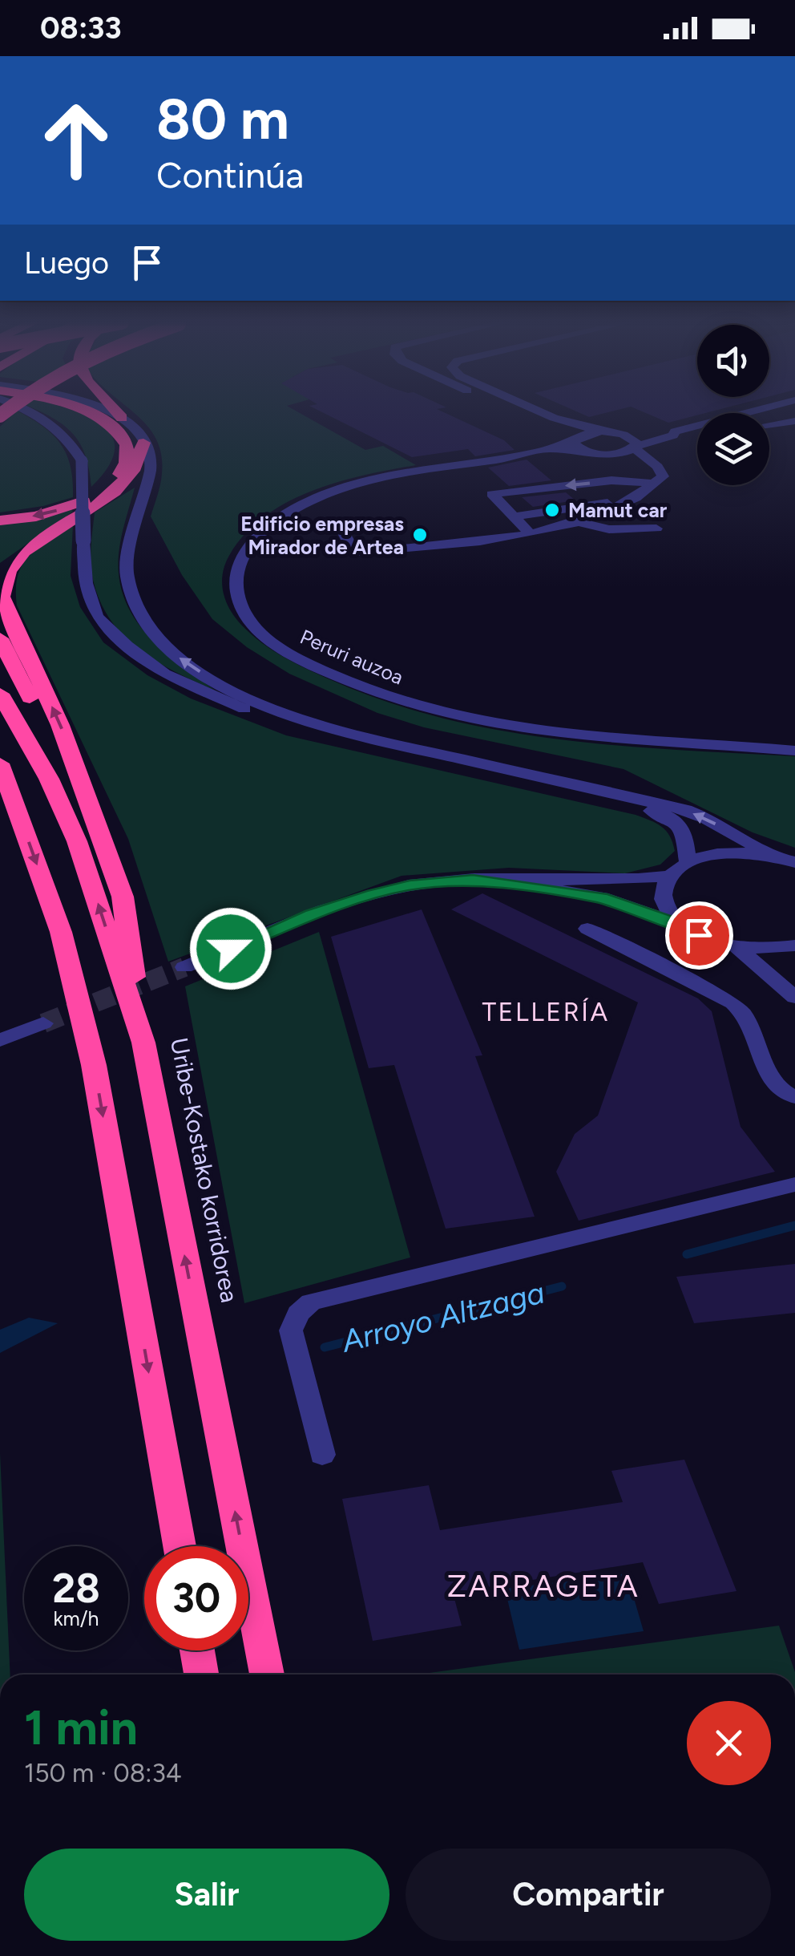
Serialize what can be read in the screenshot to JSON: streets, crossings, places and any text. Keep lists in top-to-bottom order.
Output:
{
  "streets": {
    "highway": ["Uribe-Kostako korridorea"],
    "street": ["Peruri auzoa"]
  },
  "districts": ["TELLERÍA", "ZARRAGETA"],
  "water": ["Arroyo Altzaga"],
  "places": ["Mamut car", "Edificio empresas Mirador de Artea"],
  "page": {
    "status": "08:33",
    "turn": ["80 m", "Continúa"],
    "then": "Luego",
    "speed": "28 km/h",
    "limit": "30",
    "heading": ["1 min", "150 m · 08:34"],
    "buttons": ["Salir", "Compartir"]
  }
}
